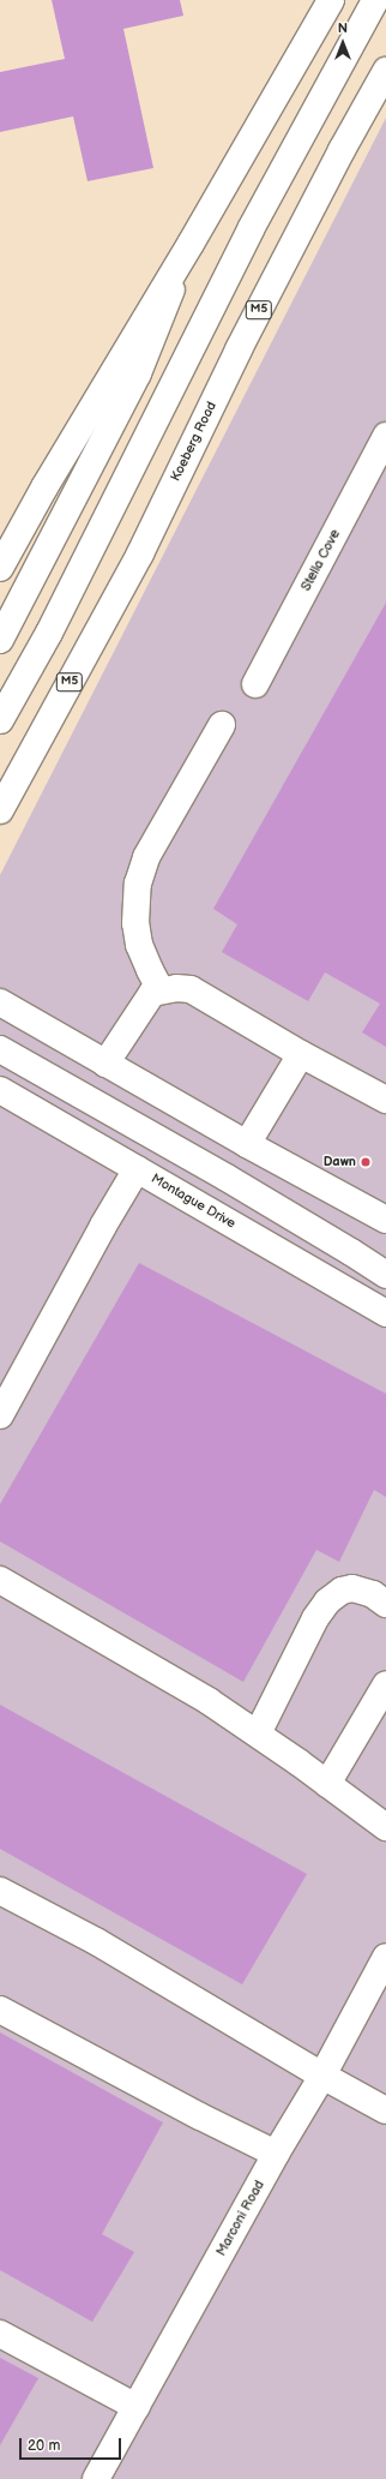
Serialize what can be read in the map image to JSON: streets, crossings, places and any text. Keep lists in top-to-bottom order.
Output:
{
  "streets": {
    "main road": [
      "M5",
      "Koeberg Road",
      "Stella Cove",
      "Montague Drive",
      "Marconi Road"
    ]
  },
  "places": ["Dawn"],
  "scale_bar": "20 m",
  "north": "top"
}
